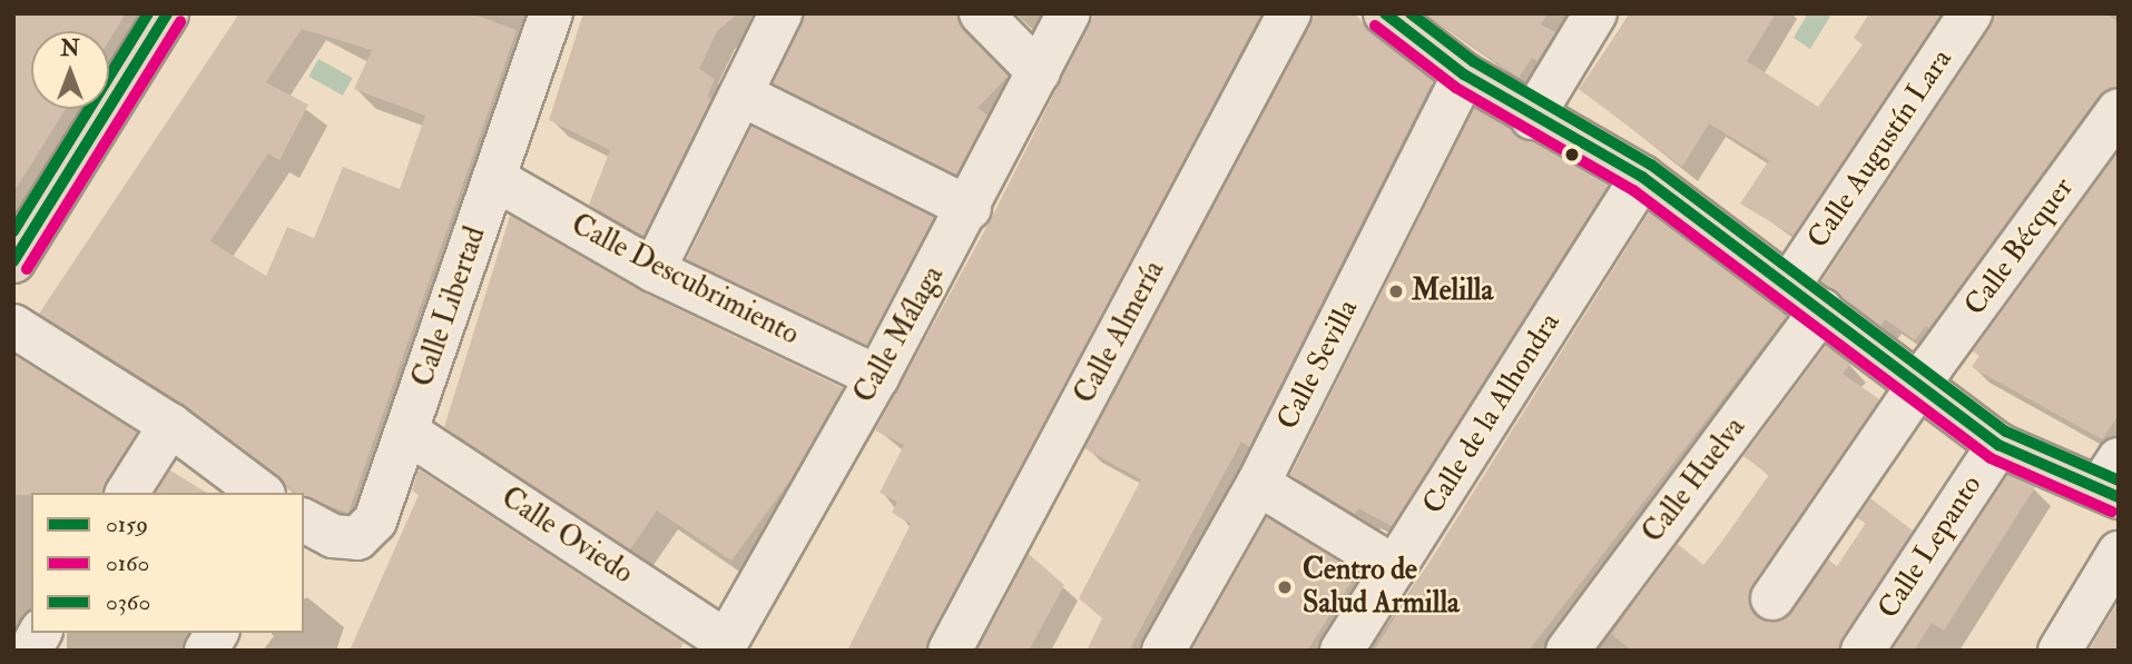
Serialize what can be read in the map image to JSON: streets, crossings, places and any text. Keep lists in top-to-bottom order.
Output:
{
  "streets": {
    "street": [
      "Calle Augustín Lara",
      "Calle Bécquer",
      "Calle Descubrimiento",
      "Calle Libertad",
      "Calle Almería",
      "Calle Málaga",
      "Calle Sevilla",
      "Calle de la Alhondra",
      "Calle Huelva",
      "Calle Oviedo",
      "Calle Lepanto"
    ]
  },
  "crossings": [
    ["Calle Augustín Lara", "Calle Huelva"],
    ["Calle Descubrimiento", "Calle Libertad"],
    ["Calle Descubrimiento", "Calle Málaga"],
    ["Calle Libertad", "Calle Oviedo"],
    ["Calle Málaga", "Calle Oviedo"]
  ],
  "places": ["Melilla", "Centro de Salud Armilla"],
  "lines": ["transit line 0159", "transit line 0360", "transit line 0160"],
  "legend": ["0159", "0160", "0360"],
  "north": "top"
}
